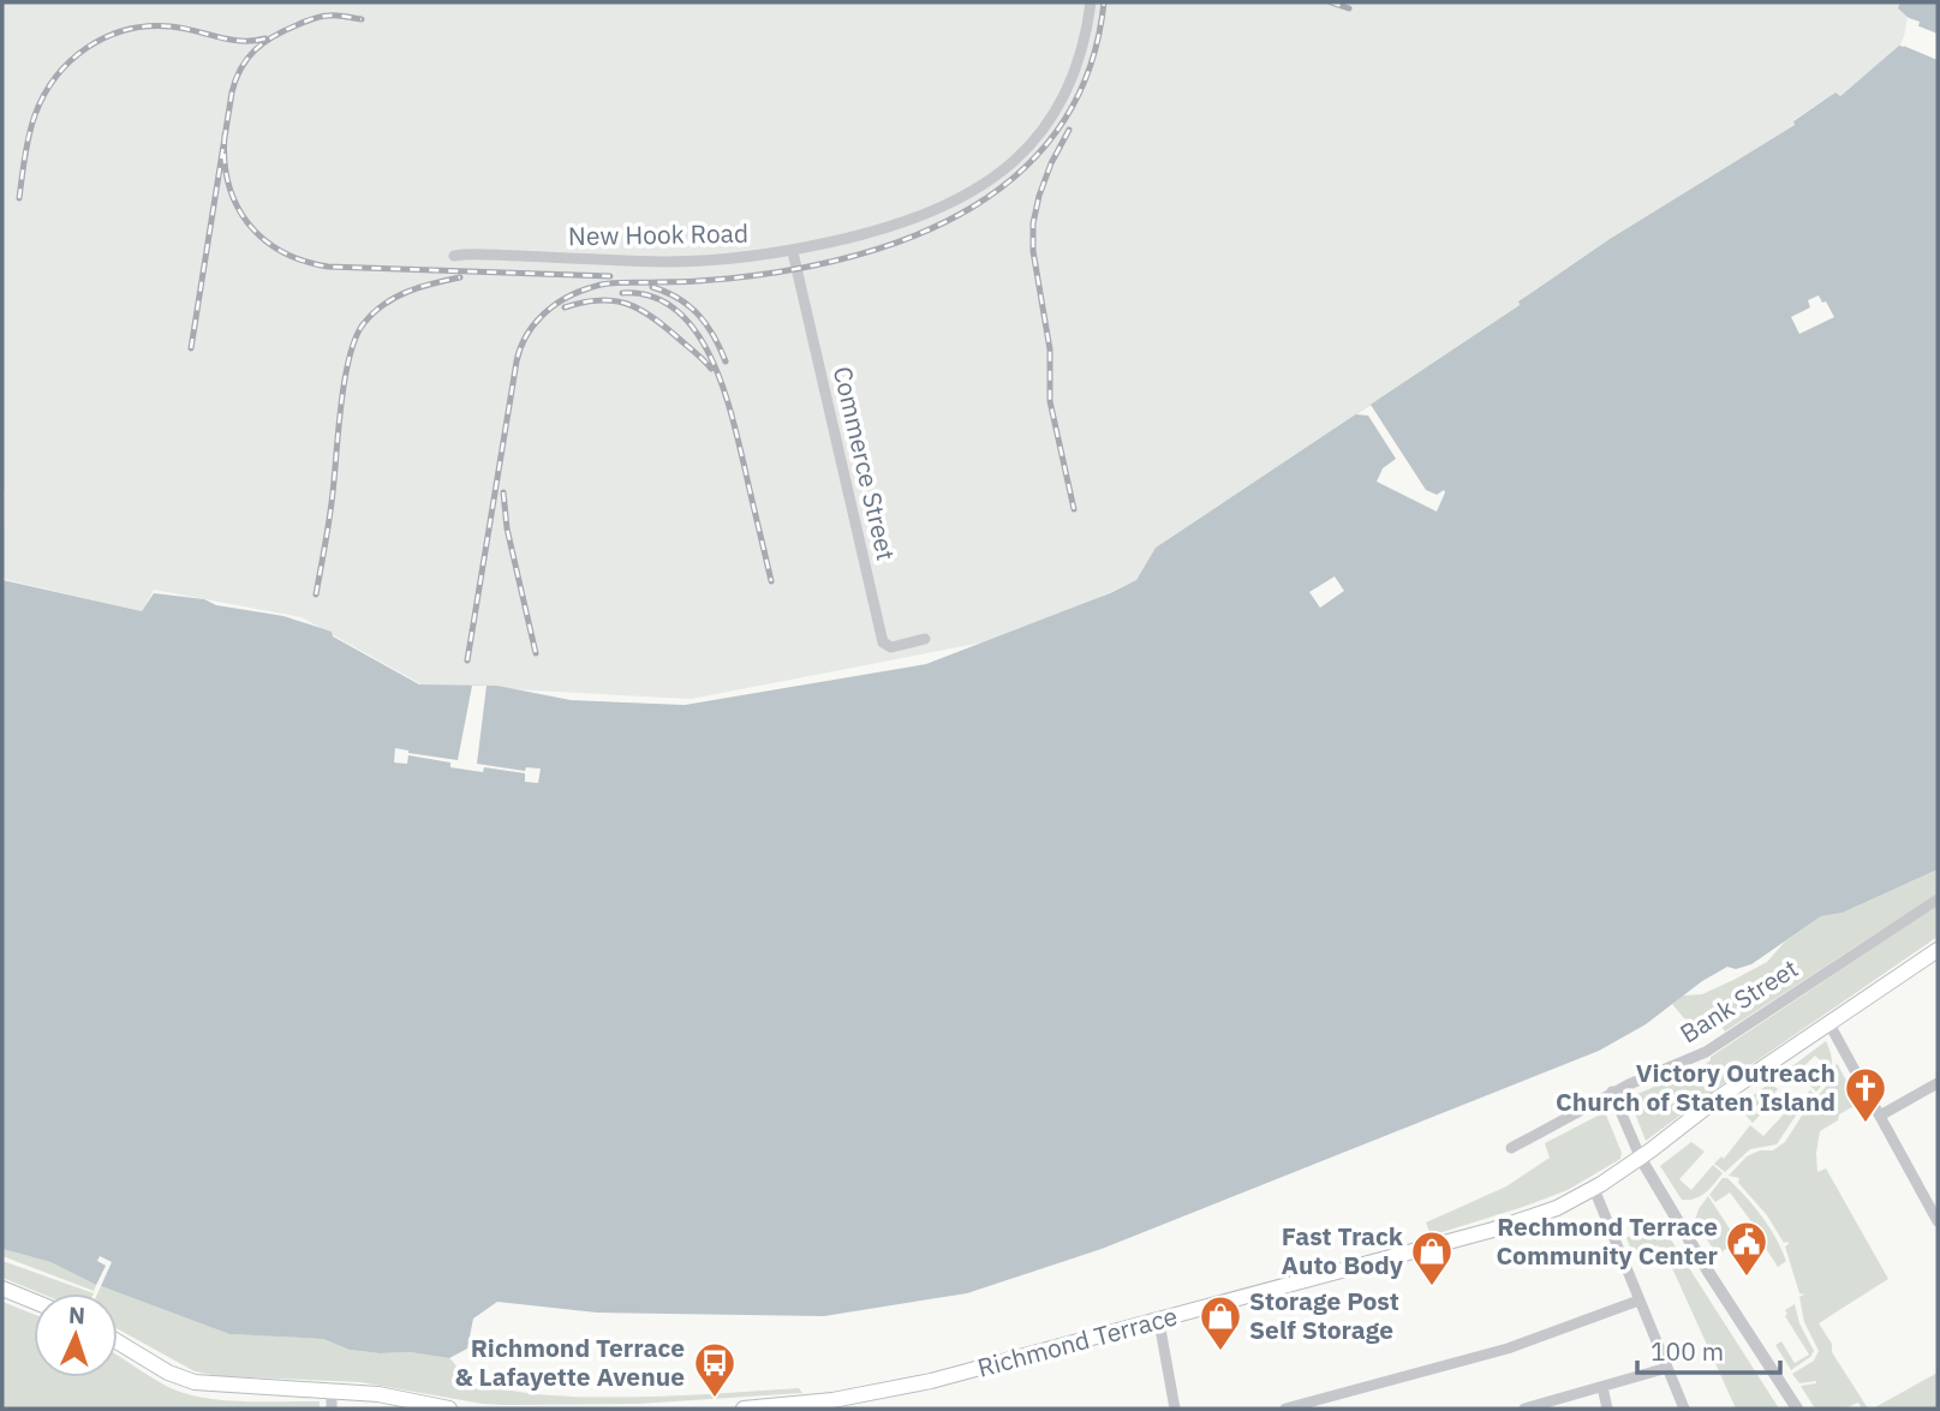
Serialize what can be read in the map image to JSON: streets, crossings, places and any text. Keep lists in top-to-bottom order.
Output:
{
  "streets": {
    "main road": ["Richmond Terrace"],
    "street": ["New Hook Road", "Commerce Street", "Bank Street"]
  },
  "crossings": [
    ["New Hook Road", "Commerce Street"]
  ],
  "places": {
    "church": ["Victory Outreach Church of Staten Island"],
    "public building": ["Rechmond Terrace Community Center"],
    "shop": ["Fast Track Auto Body", "Storage Post Self Storage"],
    "bus stop": ["Richmond Terrace & Lafayette Avenue"]
  },
  "scale_bar": "100 m",
  "north": "top"
}
